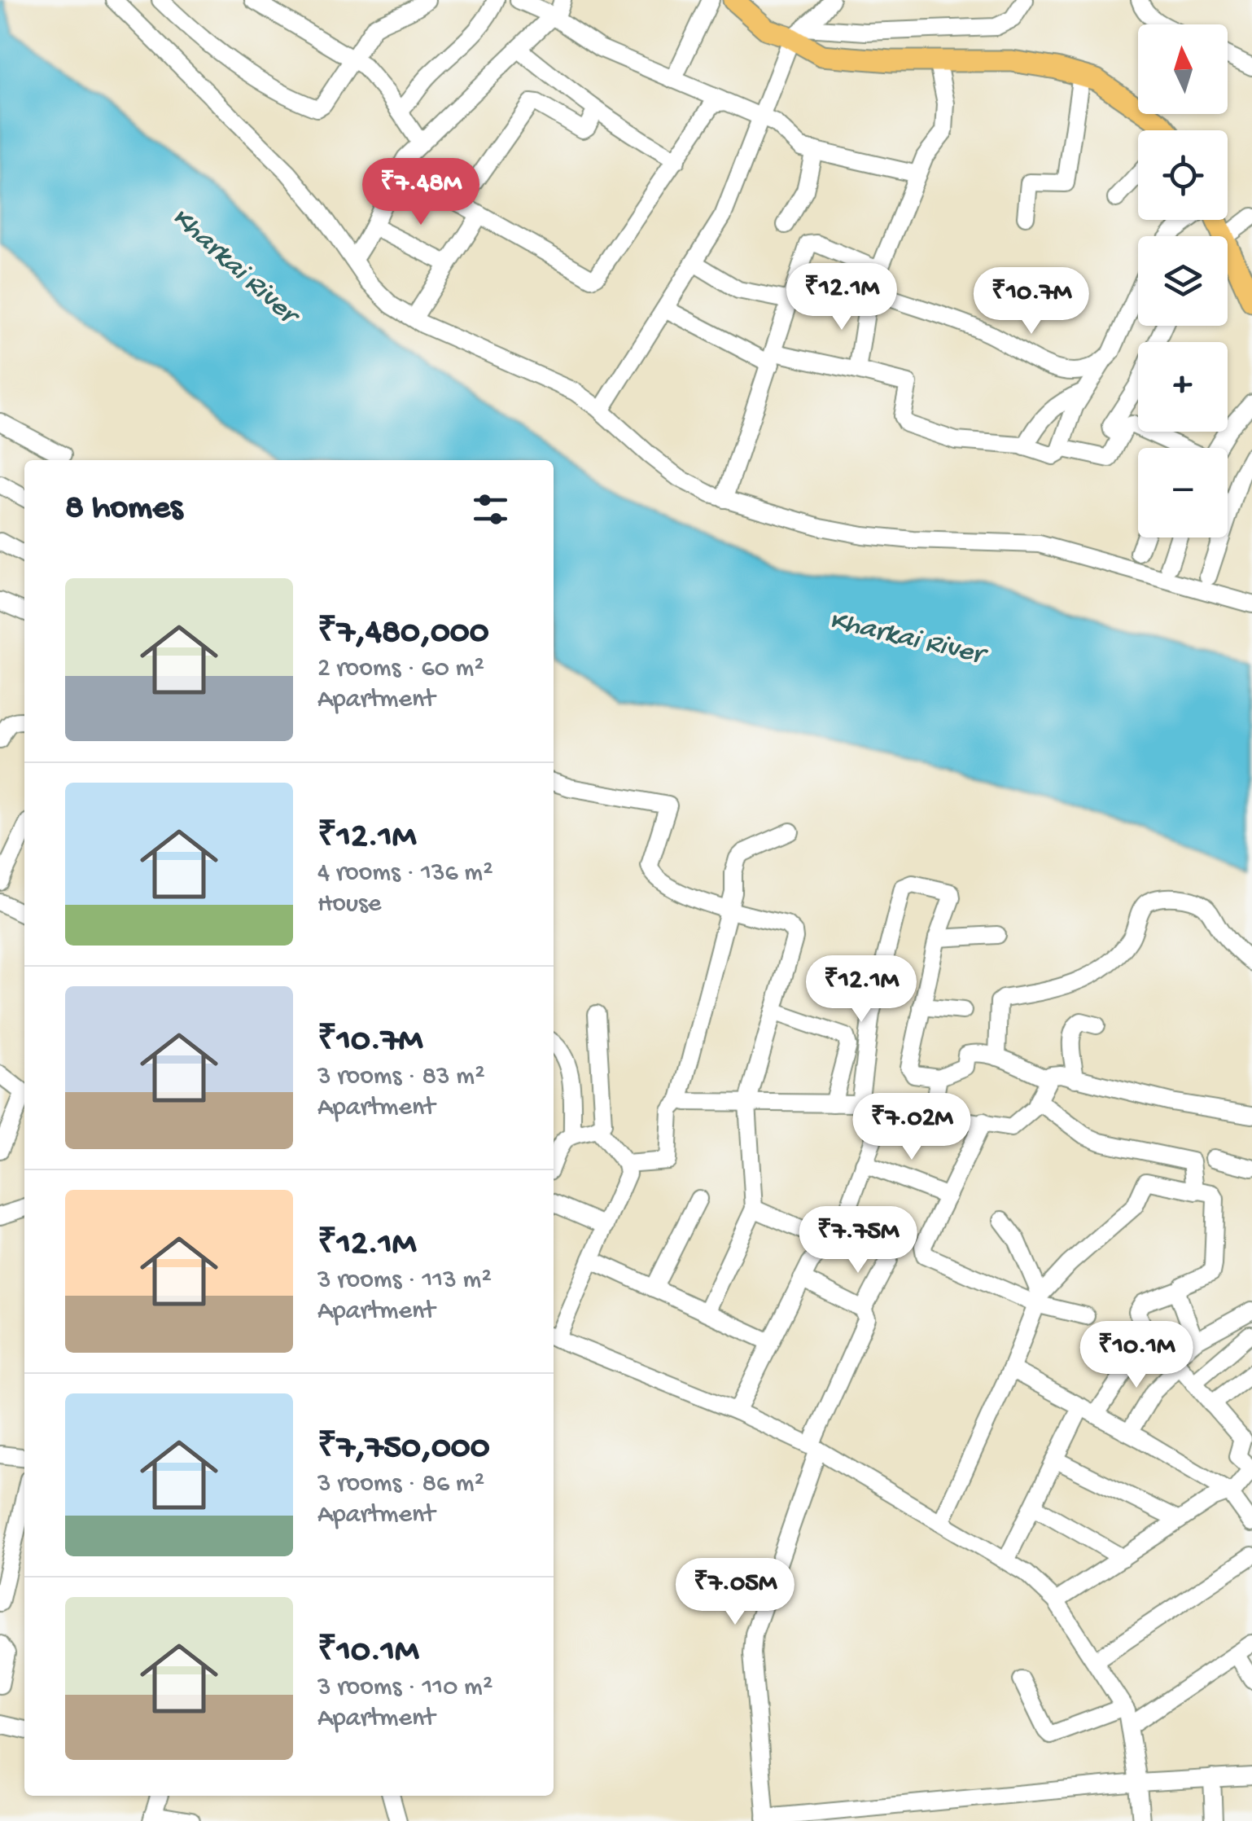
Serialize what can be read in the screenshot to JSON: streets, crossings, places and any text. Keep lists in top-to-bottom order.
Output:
{
  "water": ["Kharkai River"],
  "north": "top",
  "page": {
    "map_buttons": ["+", "−"],
    "price": [
      "₹7.48M",
      "₹12.1M",
      "₹10.7M",
      "₹12.1M",
      "₹7.02M",
      "₹7.75M",
      "₹10.1M",
      "₹7.05M"
    ],
    "heading": "8 homes",
    "list": [
      {
        "name": "₹7,480,000",
        "note": "2 rooms · 60 m² · Apartment"
      },
      {
        "name": "₹12.1M",
        "note": "4 rooms · 136 m² · House"
      },
      {
        "name": "₹10.7M",
        "note": "3 rooms · 83 m² · Apartment"
      },
      {
        "name": "₹12.1M",
        "note": "3 rooms · 113 m² · Apartment"
      },
      {
        "name": "₹7,750,000",
        "note": "3 rooms · 86 m² · Apartment"
      },
      {
        "name": "₹10.1M",
        "note": "3 rooms · 110 m² · Apartment"
      }
    ]
  }
}
